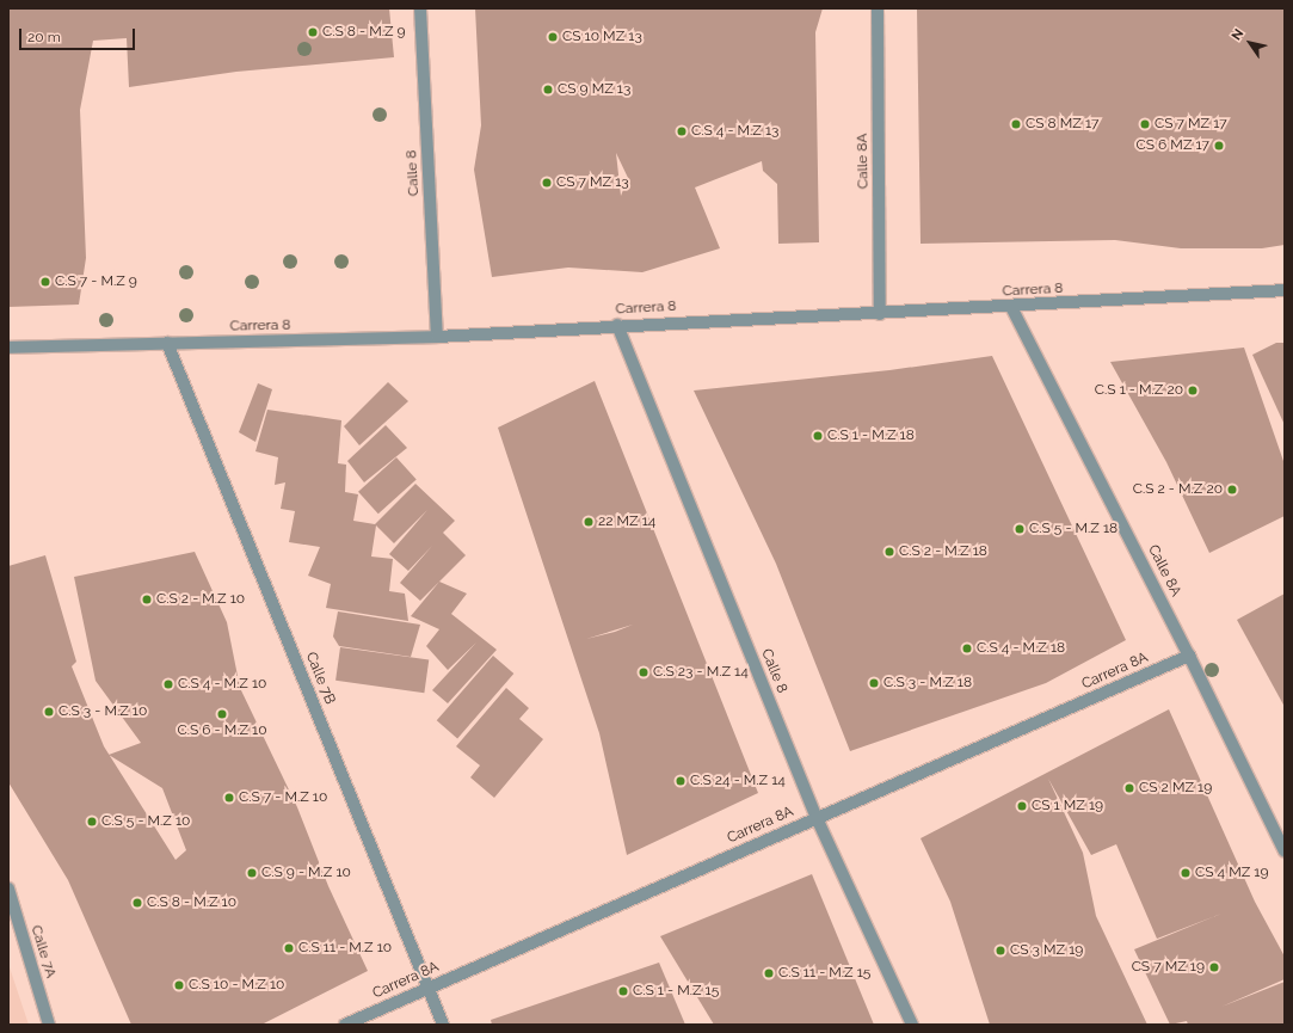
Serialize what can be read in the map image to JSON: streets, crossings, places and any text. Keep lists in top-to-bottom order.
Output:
{
  "streets": {
    "street": [
      "Calle 8A",
      "Calle 8",
      "Carrera 8",
      "Carrera 8A",
      "Calle 7B",
      "Calle 7A"
    ]
  },
  "crossings": [
    ["Calle 8A", "Carrera 8"],
    ["Calle 8A", "Carrera 8A"],
    ["Calle 8", "Carrera 8"],
    ["Calle 8", "Carrera 8A"],
    ["Carrera 8", "Calle 7B"],
    ["Carrera 8A", "Calle 7B"]
  ],
  "places": [
    "C.S 8 - M.Z 9",
    "CS 10 MZ 13",
    "CS 9 MZ 13",
    "CS 8 MZ 17",
    "CS 7 MZ 17",
    "C.S 4 - M.Z 13",
    "CS 6 MZ 17",
    "CS 7 MZ 13",
    "C.S 7 - M.Z 9",
    "C.S 1 - M.Z 20",
    "C.S 1 - M.Z 18",
    "C.S 2 - M.Z 20",
    "22 MZ 14",
    "C.S 5 - M.Z 18",
    "C.S 2 - M.Z 18",
    "C.S 2 - M.Z 10",
    "C.S 4 - M.Z 18",
    "C.S 23 - M.Z 14",
    "C.S 3 - M.Z 18",
    "C.S 4 - M.Z 10",
    "C.S 3 - M.Z 10",
    "C.S 6 - M.Z 10",
    "C.S 24 - M.Z 14",
    "CS 2 MZ 19",
    "C.S 7 - M.Z 10",
    "CS 1 MZ 19",
    "C.S 5 - M.Z 10",
    "C.S 9 - M.Z 10",
    "CS 4 MZ 19",
    "C.S 8 - M.Z 10",
    "C.S 11 - M.Z 10",
    "CS 3 MZ 19",
    "CS 7 MZ 19",
    "C.S 11 - M.Z 15",
    "C.S 10 - M.Z 10",
    "C.S 1 - M.Z 15"
  ],
  "scale_bar": "20 m",
  "north": "top left"
}
